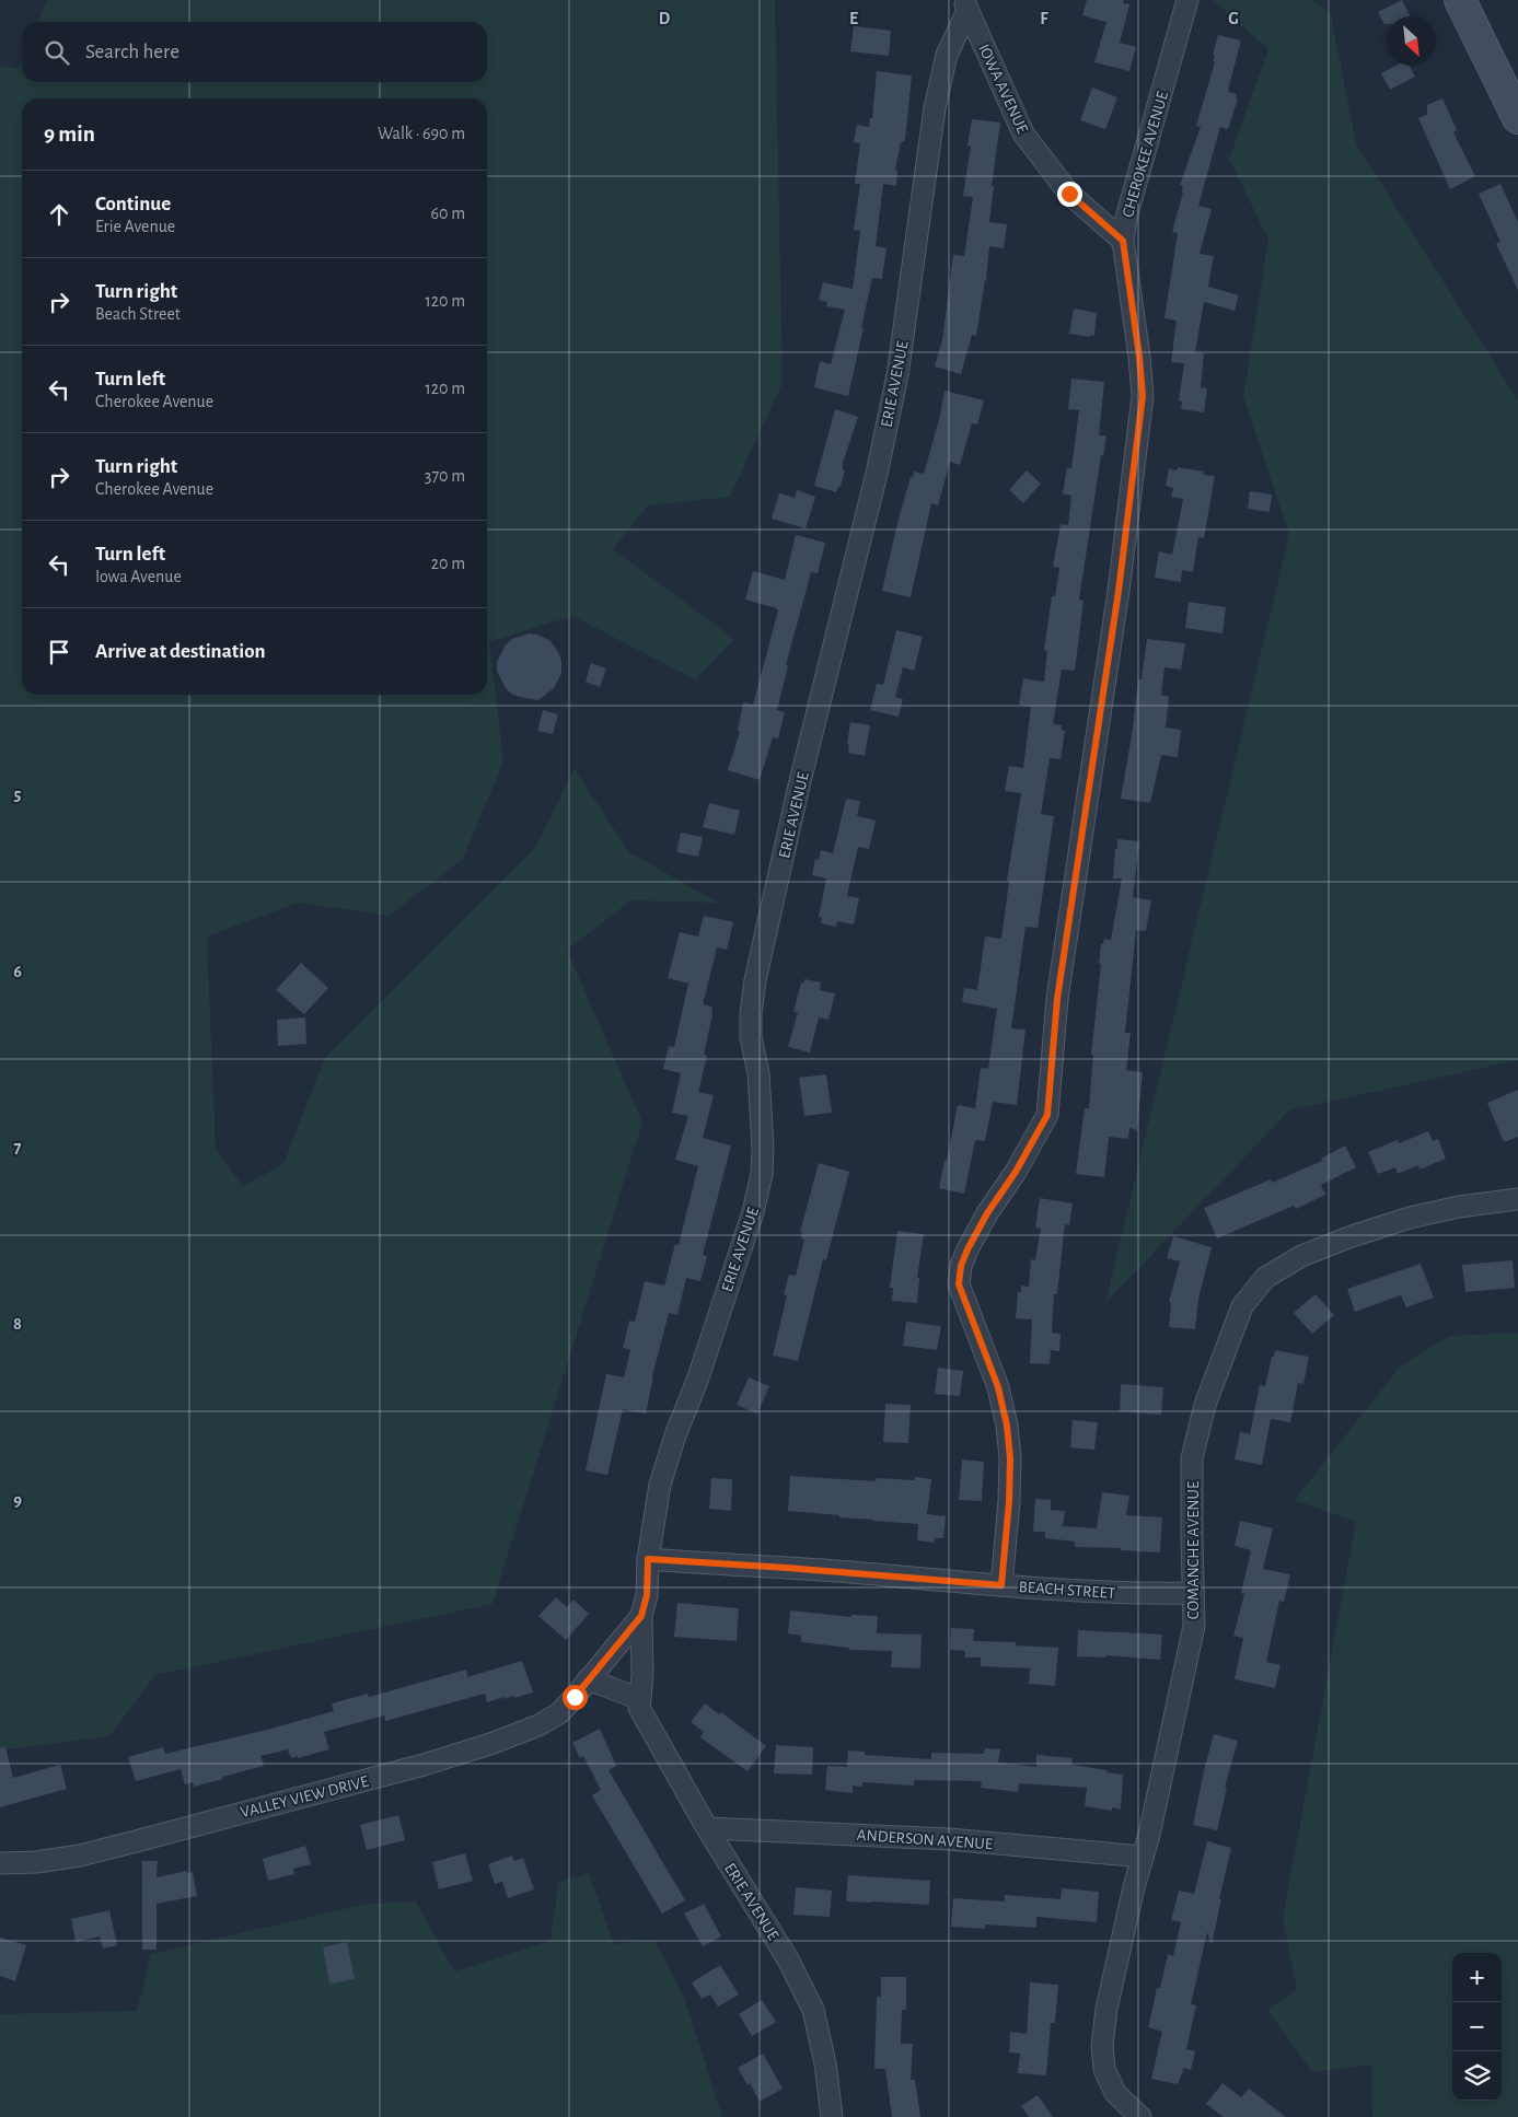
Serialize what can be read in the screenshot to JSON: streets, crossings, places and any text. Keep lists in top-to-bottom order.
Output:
{
  "streets": {
    "street": [
      "IOWA AVENUE",
      "CHEROKEE AVENUE",
      "ERIE AVENUE",
      "COMANCHE AVENUE",
      "BEACH STREET",
      "VALLEY VIEW DRIVE",
      "ANDERSON AVENUE"
    ]
  },
  "crossings": [
    ["IOWA AVENUE", "CHEROKEE AVENUE"],
    ["IOWA AVENUE", "ERIE AVENUE"],
    ["CHEROKEE AVENUE", "BEACH STREET"],
    ["ERIE AVENUE", "BEACH STREET"],
    ["ERIE AVENUE", "VALLEY VIEW DRIVE"],
    ["ERIE AVENUE", "ANDERSON AVENUE"],
    ["COMANCHE AVENUE", "BEACH STREET"],
    ["COMANCHE AVENUE", "ANDERSON AVENUE"]
  ],
  "north": "bottom right",
  "page": {
    "search": "Search here",
    "heading": ["9 min", "Walk · 690 m"],
    "list": [
      ["Continue", "Erie Avenue", "60 m"],
      ["Turn right", "Beach Street", "120 m"],
      ["Turn left", "Cherokee Avenue", "120 m"],
      ["Turn right", "Cherokee Avenue", "370 m"],
      ["Turn left", "Iowa Avenue", "20 m"],
      "Arrive at destination"
    ],
    "map_buttons": ["+", "−"]
  },
  "grid": {
    "columns": [
      "D",
      "E",
      "F",
      "G"
    ],
    "rows": [
      "5",
      "6",
      "7",
      "8",
      "9"
    ]
  }
}
